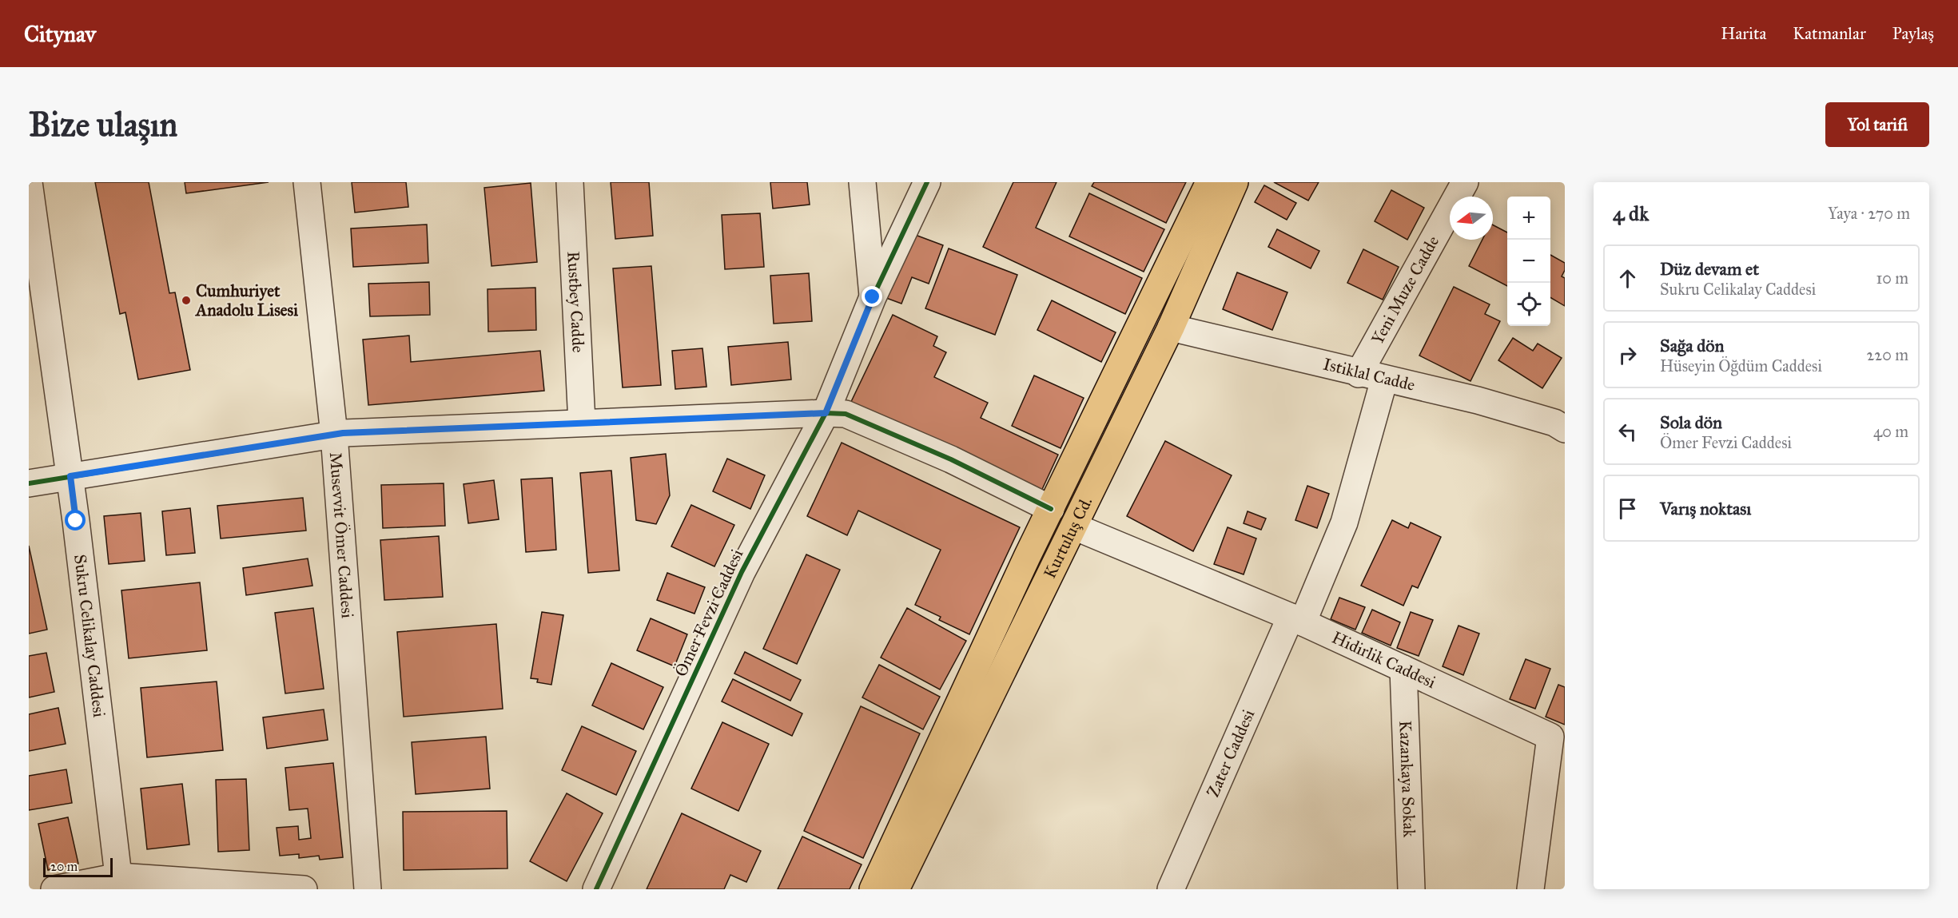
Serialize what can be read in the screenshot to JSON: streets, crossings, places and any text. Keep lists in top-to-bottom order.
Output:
{
  "streets": {
    "main road": ["Kurtuluş Cd."],
    "street": [
      "Yeni Muze Cadde",
      "Rustbey Cadde",
      "Istiklal Cadde",
      "Musevvit Ömer Caddesi",
      "Ömer Fevzi Caddesi",
      "Sukru Celikalay Caddesi",
      "Hidirlik Caddesi",
      "Zater Caddesi",
      "Kazankaya Sokak"
    ]
  },
  "crossings": [
    ["Yeni Muze Cadde", "Istiklal Cadde"],
    ["Istiklal Cadde", "Kurtuluş Cd."],
    ["Istiklal Cadde", "Zater Caddesi"],
    ["Kurtuluş Cd.", "Hidirlik Caddesi"],
    ["Hidirlik Caddesi", "Zater Caddesi"],
    ["Hidirlik Caddesi", "Kazankaya Sokak"]
  ],
  "places": ["Cumhuriyet Anadolu Lisesi"],
  "scale_bar": "20 m",
  "north": "left",
  "page": {
    "header": "Citynav",
    "nav": ["Harita", "Katmanlar", "Paylaş"],
    "buttons": "Yol tarifi",
    "title": "Bize ulaşın",
    "heading": ["4 dk", "Yaya · 270 m"],
    "map_buttons": ["+", "−"],
    "list": [
      ["Düz devam et", "Sukru Celikalay Caddesi", "10 m"],
      ["Sağa dön", "Hüseyin Öğdüm Caddesi", "220 m"],
      ["Sola dön", "Ömer Fevzi Caddesi", "40 m"],
      "Varış noktası"
    ],
    "scale": "20 m"
  }
}
